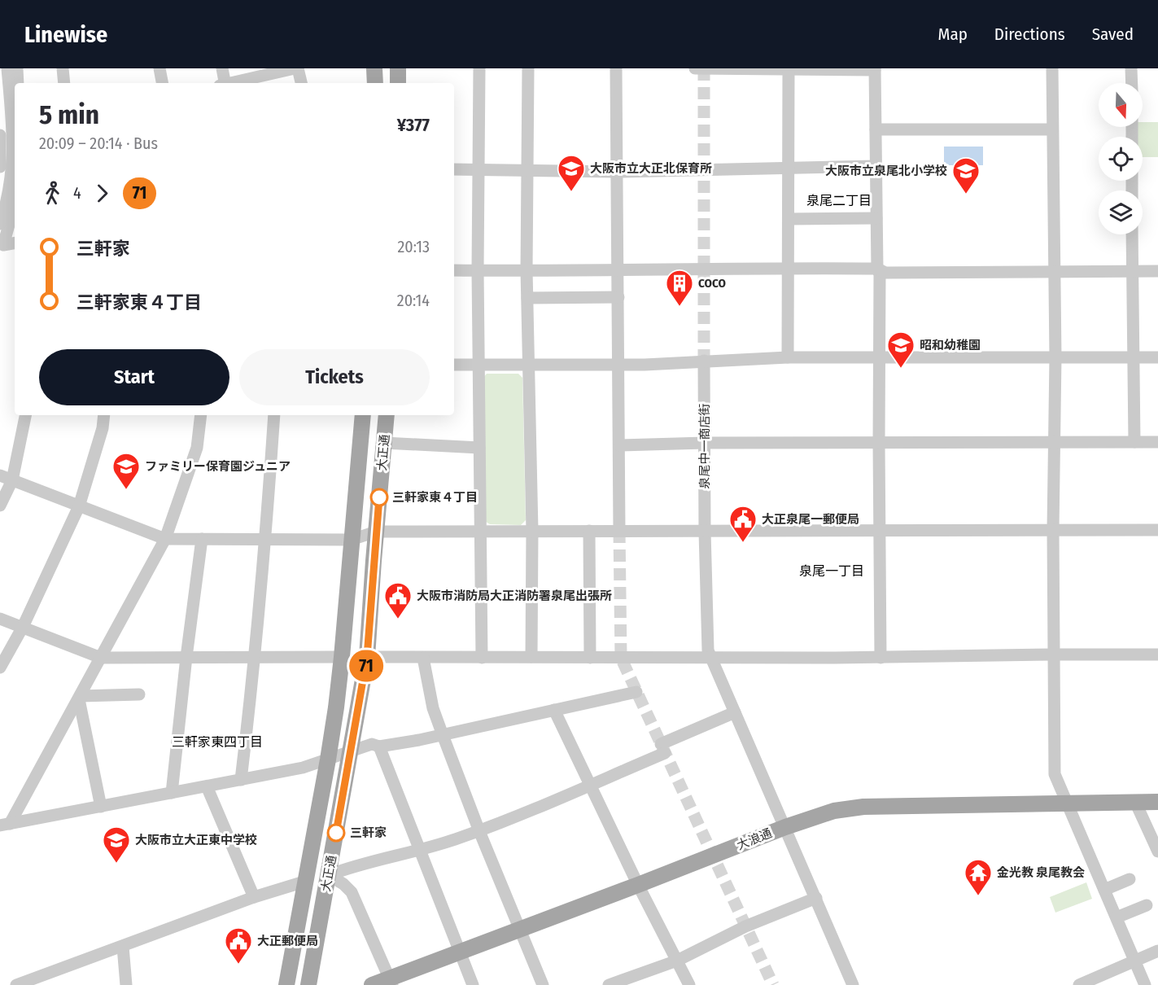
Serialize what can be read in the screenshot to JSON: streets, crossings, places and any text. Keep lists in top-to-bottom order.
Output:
{
  "streets": {
    "main road": ["大正通", "大浪通"],
    "street": ["泉尾中一商店街"]
  },
  "crossings": [
    ["泉尾中一商店街", "大浪通"]
  ],
  "districts": ["泉尾二丁目", "泉尾一丁目", "三軒家東四丁目"],
  "places": {
    "school or university": [
      "大阪市立大正北保育所",
      "大阪市立泉尾北小学校",
      "昭和幼稚園",
      "ファミリー保育園ジュニア",
      "大阪市立大正東中学校"
    ],
    "building": ["COCO"],
    "other": ["三軒家東４丁目", "三軒家"],
    "public building": ["大正泉尾一郵便局", "大阪市消防局大正消防署泉尾出張所", "大正郵便局"],
    "temple": ["金光教 泉尾教会"]
  },
  "lines": ["bus line 71"],
  "north": "bottom",
  "page": {
    "header": "Linewise",
    "nav": ["Map", "Directions", "Saved"],
    "on_map": "71",
    "heading": ["5 min", "20:09 – 20:14 · Bus", "¥377"],
    "legs": ["4", "71"],
    "list": [
      {
        "name": "三軒家",
        "value": "20:13"
      },
      {
        "name": "三軒家東４丁目",
        "value": "20:14"
      }
    ],
    "buttons": ["Start", "Tickets"]
  }
}
